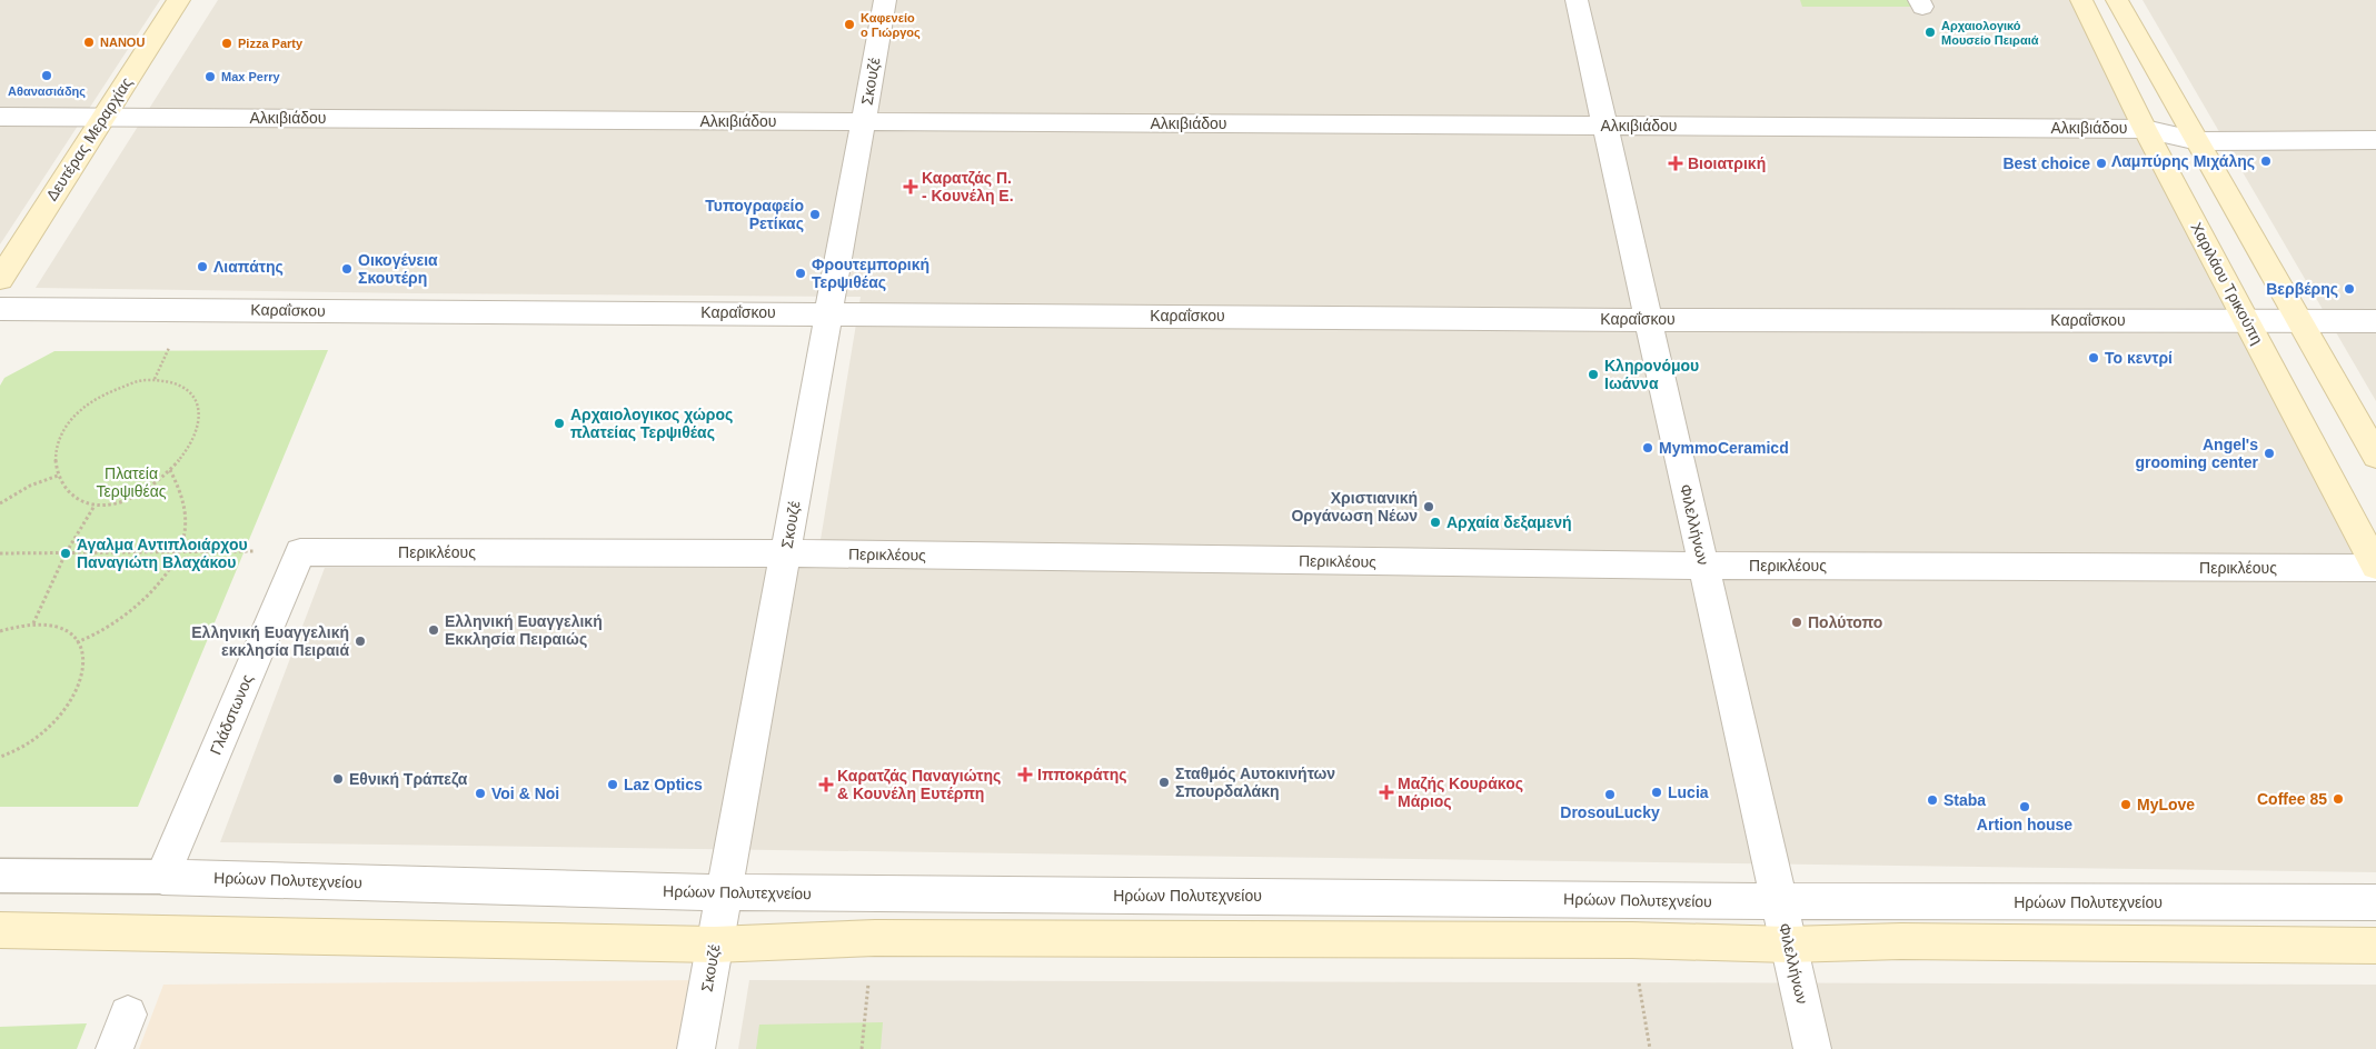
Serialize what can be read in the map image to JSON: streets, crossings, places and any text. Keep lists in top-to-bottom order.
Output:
{
  "streets": {
    "main road": ["Δευτέρας Μεραρχίας", "Χαριλάου Τρικούπη"],
    "street": [
      "Σκουζέ",
      "Αλκιβιάδου",
      "Καραΐσκου",
      "Φιλελλήνων",
      "Περικλέους",
      "Γλάδστωνος",
      "Ηρώων Πολυτεχνείου"
    ]
  },
  "crossings": [
    ["Σκουζέ", "Αλκιβιάδου"],
    ["Σκουζέ", "Καραΐσκου"],
    ["Σκουζέ", "Περικλέους"],
    ["Σκουζέ", "Ηρώων Πολυτεχνείου"],
    ["Αλκιβιάδου", "Δευτέρας Μεραρχίας"],
    ["Αλκιβιάδου", "Χαριλάου Τρικούπη"],
    ["Αλκιβιάδου", "Φιλελλήνων"],
    ["Χαριλάου Τρικούπη", "Καραΐσκου"],
    ["Χαριλάου Τρικούπη", "Περικλέους"],
    ["Καραΐσκου", "Φιλελλήνων"],
    ["Φιλελλήνων", "Περικλέους"],
    ["Φιλελλήνων", "Ηρώων Πολυτεχνείου"],
    ["Περικλέους", "Γλάδστωνος"],
    ["Γλάδστωνος", "Ηρώων Πολυτεχνείου"]
  ],
  "parks": ["Πλατεία Τερψιθέας"],
  "places": {
    "other": [
      "Καφενείο ο Γιώργος",
      "Αρχαιολογικό Μουσείο Πειραιά",
      "NANOU",
      "Pizza Party",
      "Αθανασιάδης",
      "Max Perry",
      "Λαμπύρης Μιχάλης",
      "Best choice",
      "Τυπογραφείο Ρετίκας",
      "Λιαπάτης",
      "Οικογένεια Σκουτέρη",
      "Φρουτεμπορική Τερψιθέας",
      "Βερβέρης",
      "Το κεντρί",
      "Κληρονόμου Ιωάννα",
      "Αρχαιολογικος χώρος πλατείας Τερψιθέας",
      "MymmoCeramicd",
      "Angel's grooming center",
      "Χριστιανική Οργάνωση Νέων",
      "Αρχαία δεξαμενή",
      "Άγαλμα Αντιπλοιάρχου Παναγιώτη Βλαχάκου",
      "Πολύτοπο",
      "Ελληνική Ευαγγελική Εκκλησία Πειραιώς",
      "Ελληνική Ευαγγελική εκκλησία Πειραιά",
      "Εθνική Τράπεζα",
      "Σταθμός Αυτοκινήτων Σπουρδαλάκη",
      "Laz Optics",
      "Lucia",
      "Voi & Noi",
      "DrosouLucky",
      "Coffee 85",
      "Staba",
      "MyLove",
      "Artion house"
    ],
    "health": [
      "Βιοιατρική",
      "Καρατζάς Π. - Κουνέλη Ε.",
      "Ιπποκράτης",
      "Καρατζάς Παναγιώτης & Κουνέλη Ευτέρπη",
      "Μαζής Κουράκος Μάριος"
    ]
  }
}
